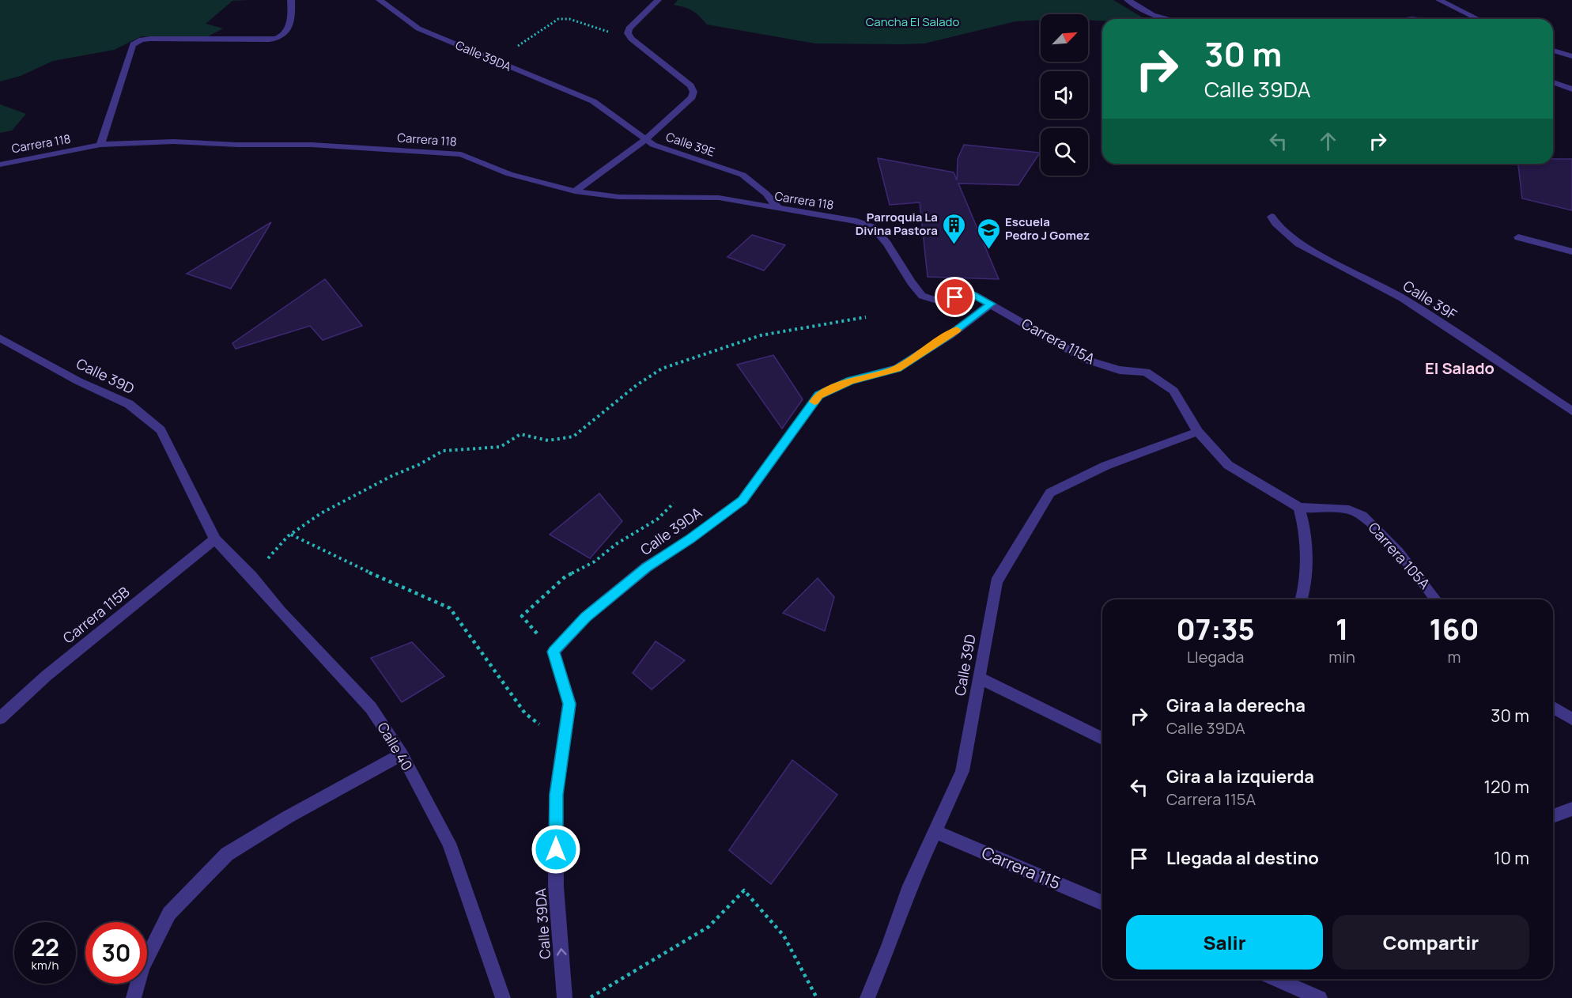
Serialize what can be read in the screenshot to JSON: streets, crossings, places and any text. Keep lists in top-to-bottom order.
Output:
{
  "streets": {
    "street": [
      "Calle 39DA",
      "Carrera 118",
      "Calle 39E",
      "Calle 39F",
      "Carrera 115A",
      "Calle 39D",
      "Carrera 105A",
      "Carrera 115B",
      "Calle 40",
      "Carrera 115"
    ]
  },
  "crossings": [
    ["Calle 39DA", "Calle 39E"],
    ["Calle 39DA", "Carrera 115A"],
    ["Carrera 118", "Calle 39E"],
    ["Carrera 118", "Carrera 115A"],
    ["Carrera 115A", "Calle 39D"],
    ["Carrera 115A", "Carrera 105A"],
    ["Calle 39D", "Carrera 115B"],
    ["Calle 39D", "Calle 40"],
    ["Calle 39D", "Carrera 115"],
    ["Carrera 115B", "Calle 40"]
  ],
  "districts": ["El Salado"],
  "parks": ["Cancha El Salado"],
  "places": {
    "building": ["Parroquia La Divina Pastora"],
    "school or university": ["Escuela Pedro J Gomez"]
  },
  "north": "top right",
  "page": {
    "turn": ["30 m", "Calle 39DA"],
    "eta": [
      "07:35",
      "Llegada",
      "1",
      "min",
      "160",
      "m"
    ],
    "list": [
      {
        "name": "Gira a la derecha",
        "note": "Calle 39DA",
        "value": "30 m"
      },
      {
        "name": "Gira a la izquierda",
        "note": "Carrera 115A",
        "value": "120 m"
      },
      {
        "name": "Llegada al destino",
        "value": "10 m"
      }
    ],
    "buttons": ["Salir", "Compartir"],
    "speed": "22 km/h",
    "limit": "30"
  }
}
